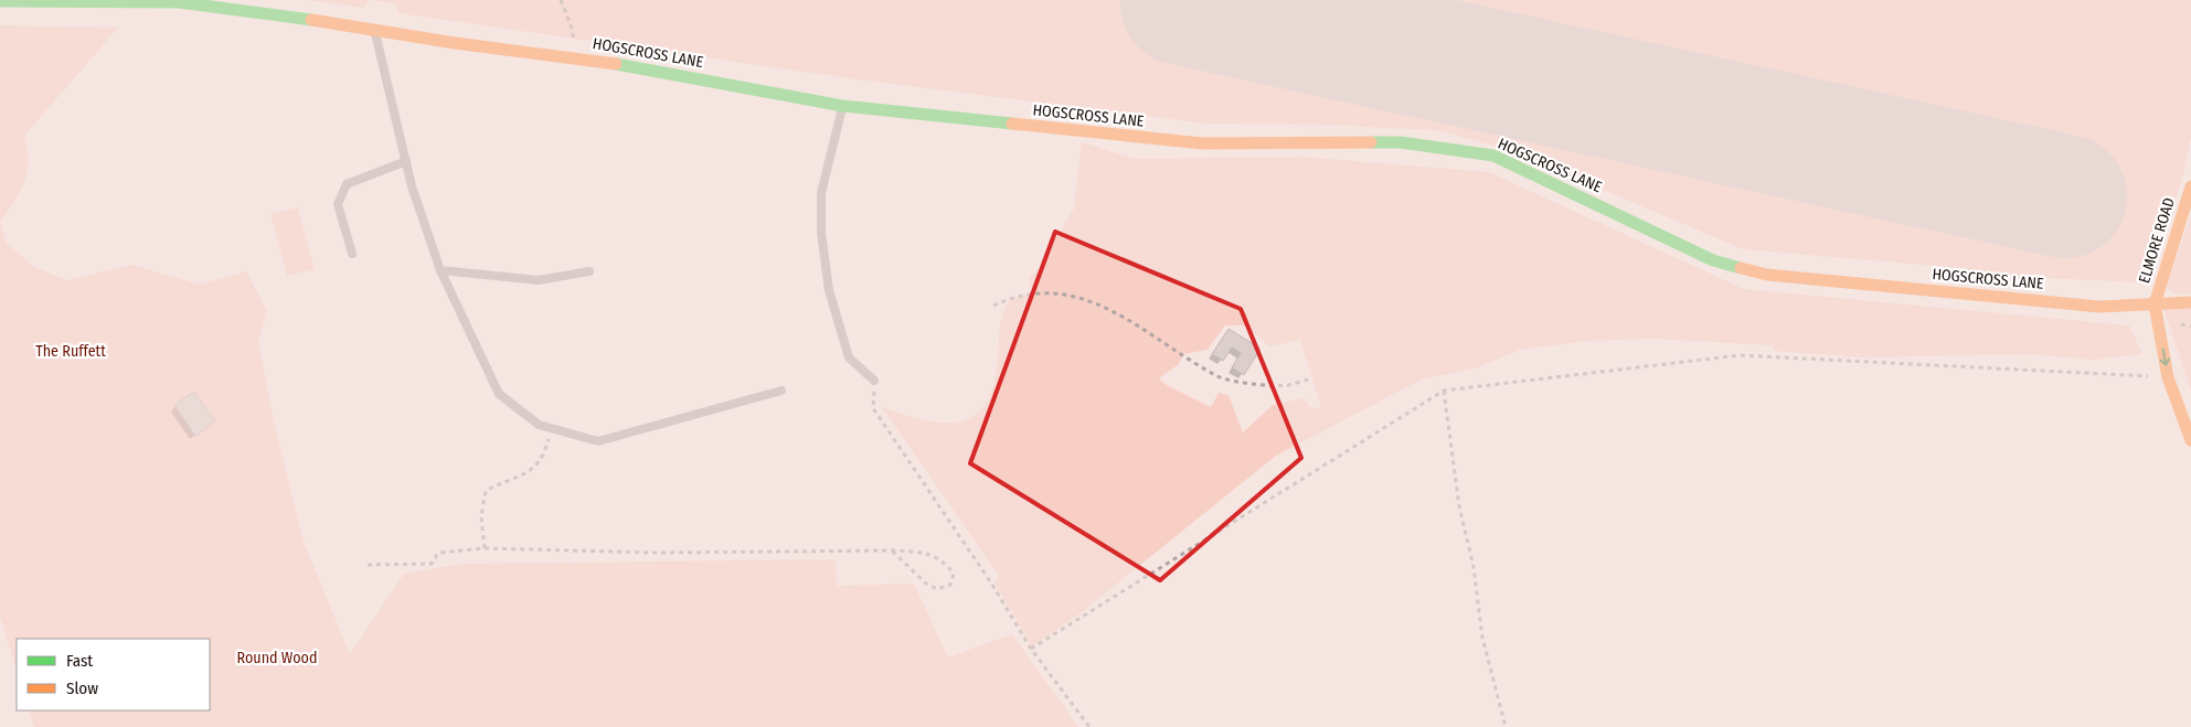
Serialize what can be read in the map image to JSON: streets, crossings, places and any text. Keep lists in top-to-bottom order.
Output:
{
  "streets": {
    "street": ["HOGSCROSS LANE", "ELMORE ROAD"]
  },
  "crossings": [
    ["HOGSCROSS LANE", "ELMORE ROAD"]
  ],
  "parks": ["The Ruffett", "Round Wood"],
  "legend": ["Fast", "Slow"]
}
